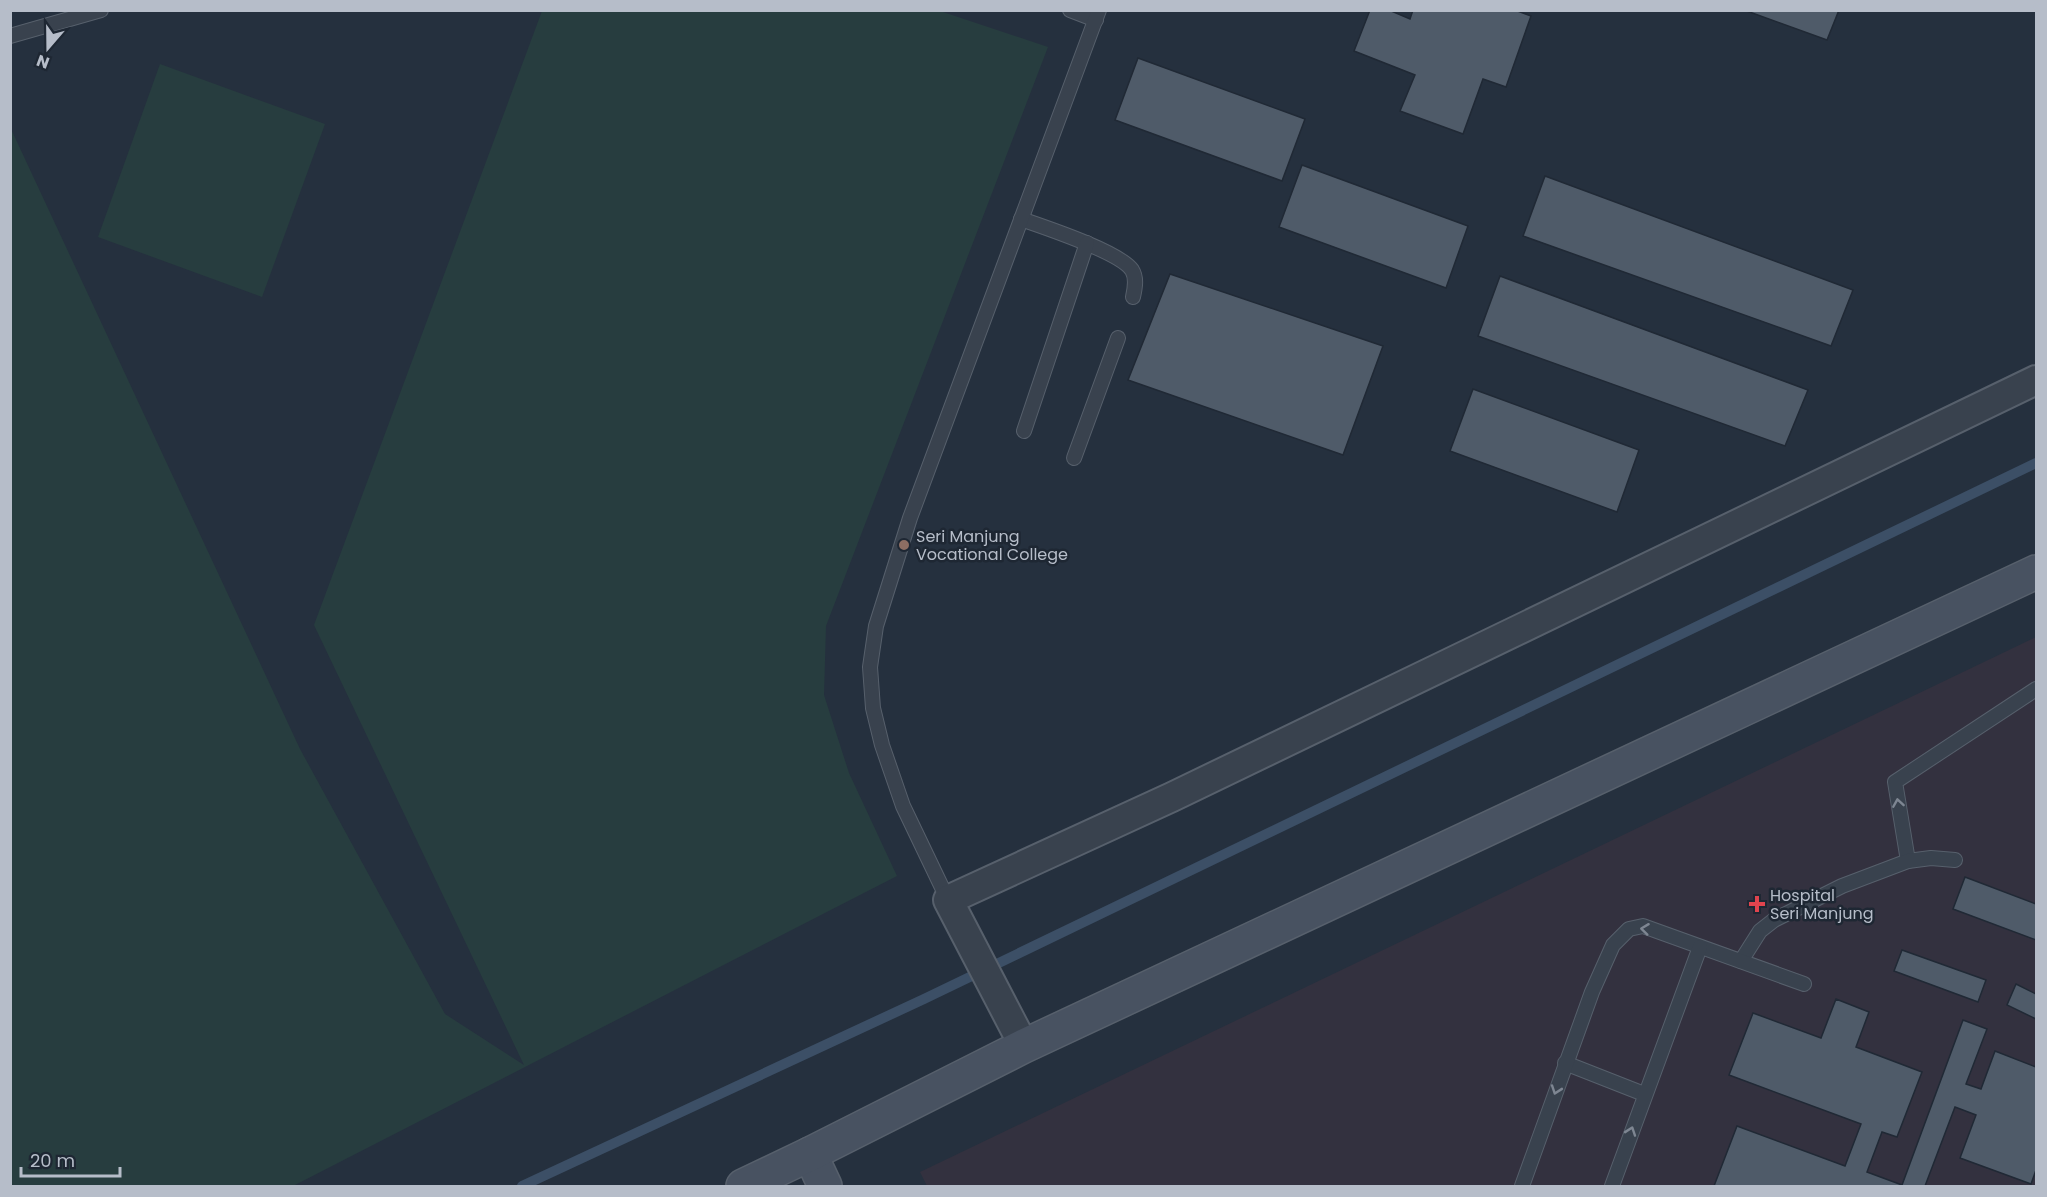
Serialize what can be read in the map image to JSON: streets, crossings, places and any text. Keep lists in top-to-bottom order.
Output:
{
  "places": {
    "other": ["Seri Manjung Vocational College"],
    "health": ["Hospital Seri Manjung"]
  },
  "scale_bar": "20 m",
  "north": "bottom"
}
